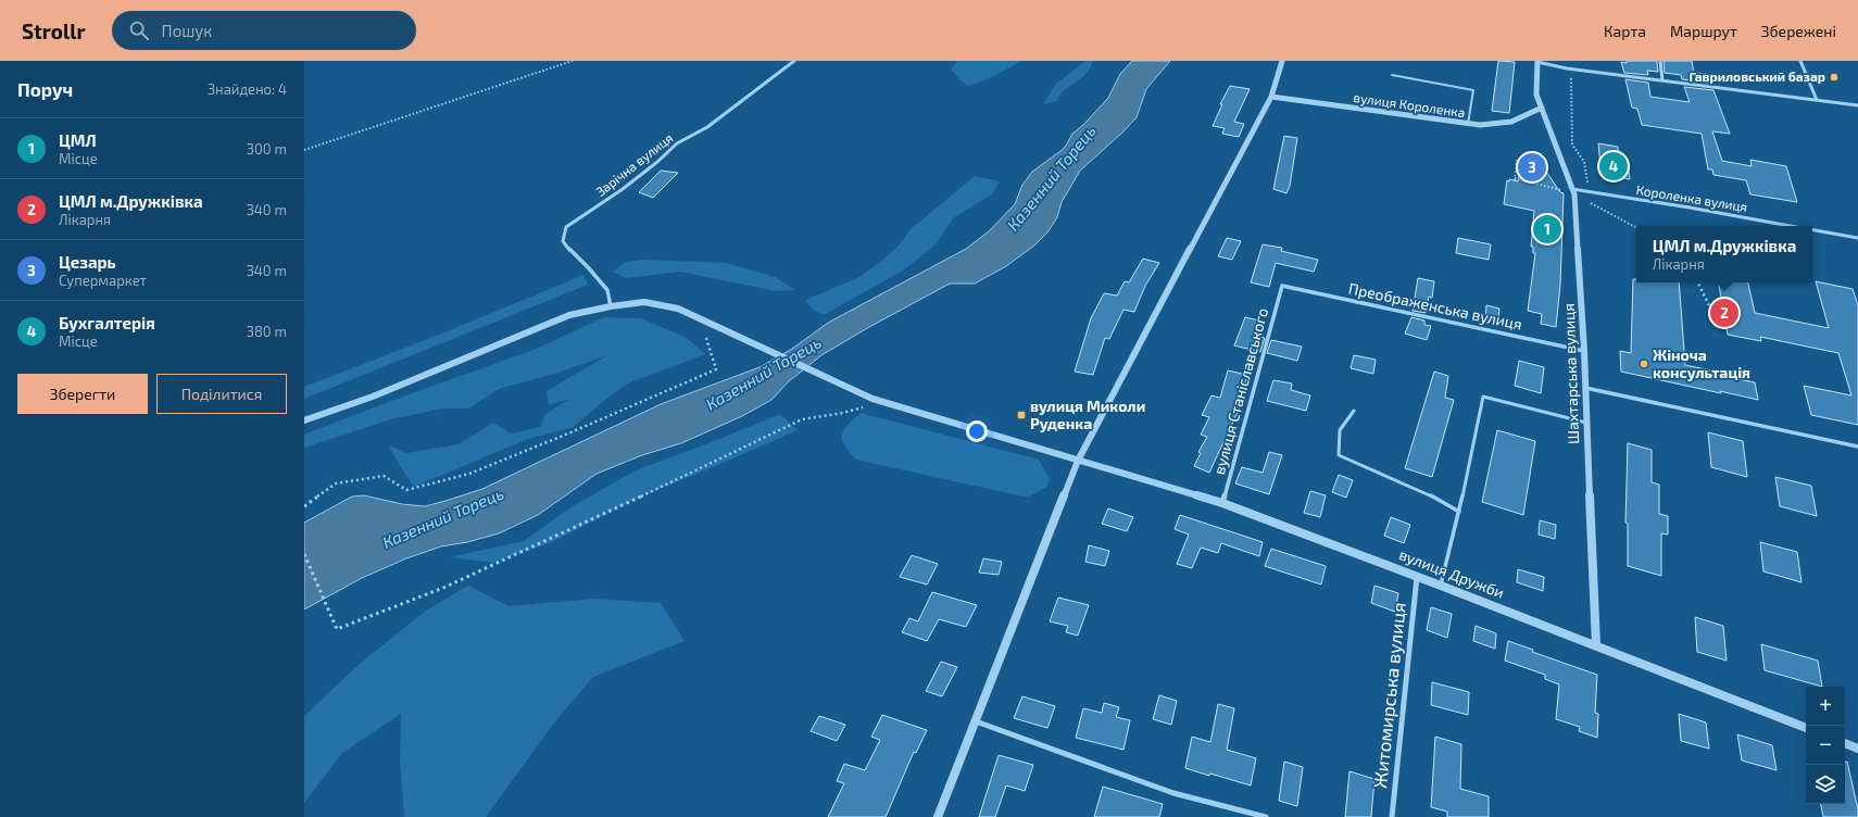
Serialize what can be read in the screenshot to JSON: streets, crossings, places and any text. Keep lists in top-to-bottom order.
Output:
{
  "streets": {
    "street": [
      "вулиця Короленка",
      "Зарічна вулиця",
      "Короленка вулиця",
      "Преображенська вулиця",
      "Шахтарська вулиця",
      "вулиця Станіславського",
      "вулиця Дружби",
      "Житомирська вулиця"
    ]
  },
  "crossings": [
    ["вулиця Короленка", "Шахтарська вулиця"],
    ["Зарічна вулиця", "вулиця Дружби"],
    ["Короленка вулиця", "Шахтарська вулиця"],
    ["Преображенська вулиця", "Шахтарська вулиця"],
    ["Преображенська вулиця", "вулиця Станіславського"],
    ["Шахтарська вулиця", "вулиця Дружби"],
    ["вулиця Станіславського", "вулиця Дружби"],
    ["вулиця Дружби", "Житомирська вулиця"]
  ],
  "water": ["Казенний Торець"],
  "places": {
    "other": ["Гавриловський базар", "Жіноча консультація"],
    "transit": ["вулиця Миколи Руденка"]
  },
  "page": {
    "header": "Strollr",
    "search": "Пошук",
    "nav": ["Карта", "Маршрут", "Збережені"],
    "heading": ["Поруч", "Знайдено: 4"],
    "list": [
      {
        "mark": "1",
        "name": "ЦМЛ",
        "note": "Місце",
        "value": "300 m"
      },
      {
        "mark": "2",
        "name": "ЦМЛ м.Дружківка",
        "note": "Лікарня",
        "value": "340 m"
      },
      {
        "mark": "3",
        "name": "Цезарь",
        "note": "Супермаркет",
        "value": "340 m"
      },
      {
        "mark": "4",
        "name": "Бухгалтерія",
        "note": "Місце",
        "value": "380 m"
      }
    ],
    "pins": [
      "4",
      "3",
      "1",
      "2"
    ],
    "popup": ["ЦМЛ м.Дружківка", "Лікарня"],
    "buttons": ["Зберегти", "Поділитися"],
    "map_buttons": ["+", "−"]
  }
}
